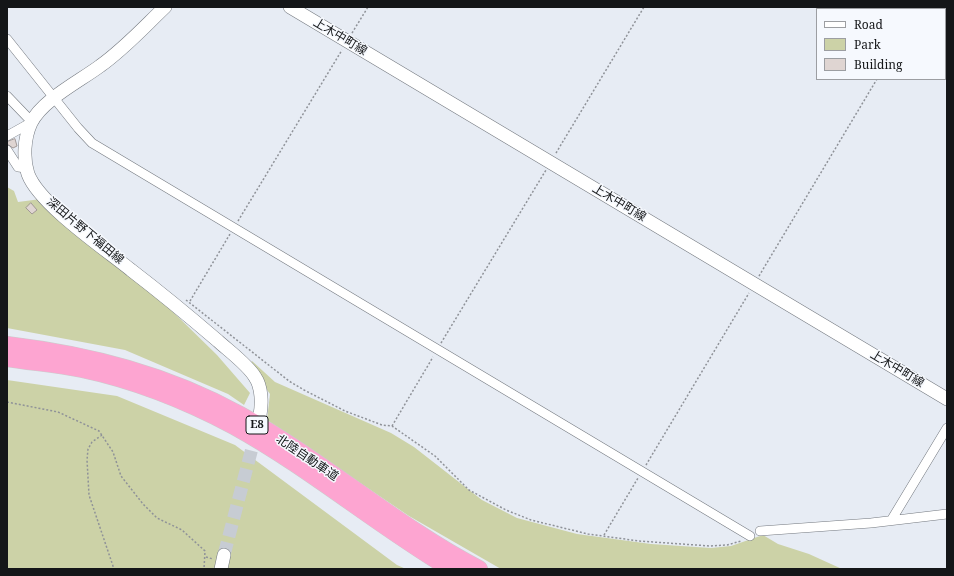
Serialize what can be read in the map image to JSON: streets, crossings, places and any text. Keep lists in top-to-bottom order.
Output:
{
  "streets": {
    "highway": ["E8", "北陸自動車道"],
    "main road": ["上木中町線", "深田片野下福田線"]
  },
  "legend": ["Road", "Park", "Building"]
}
